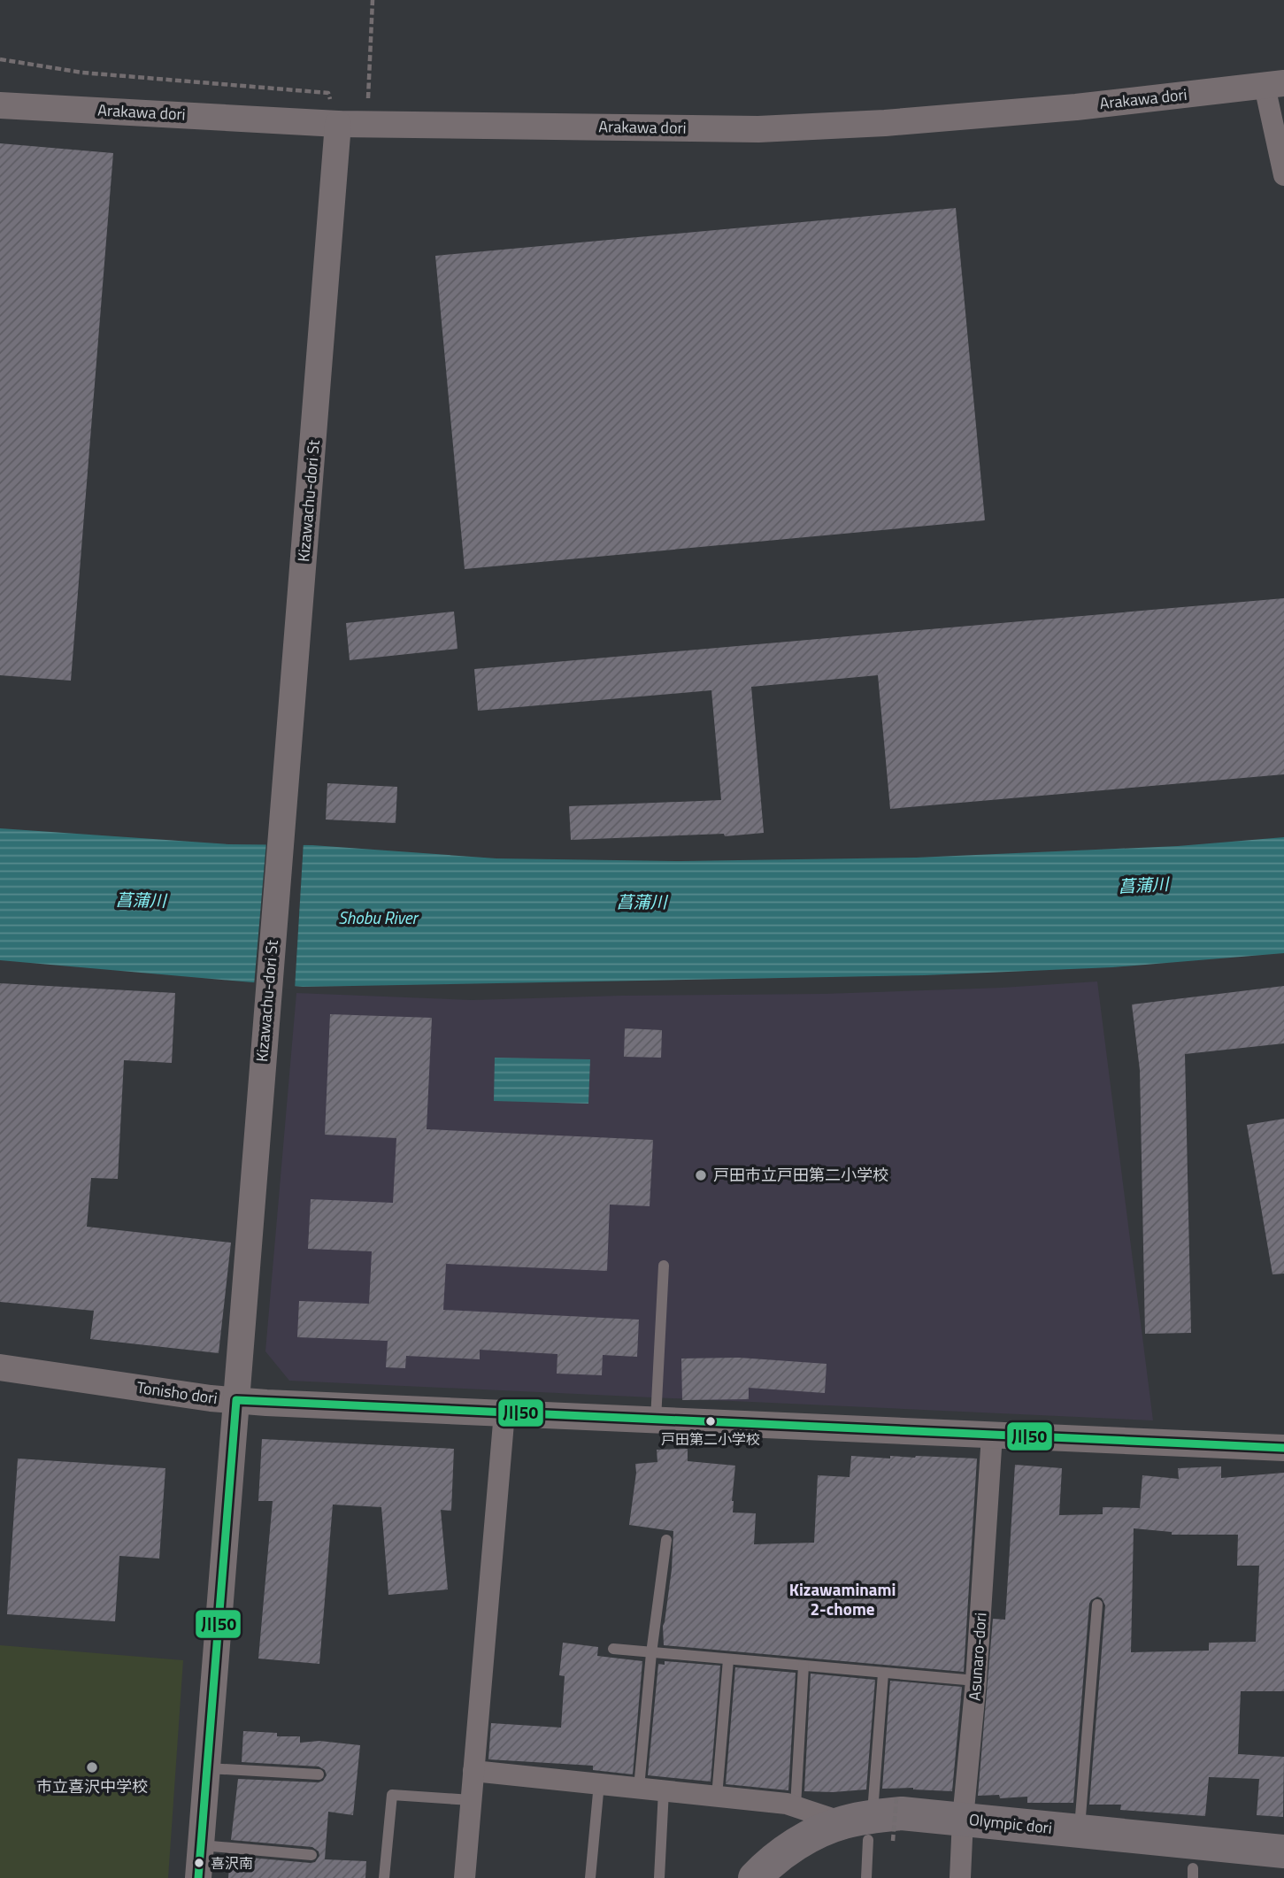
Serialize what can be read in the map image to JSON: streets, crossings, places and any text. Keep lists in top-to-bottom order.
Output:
{
  "streets": {
    "main road": ["Olympic dori"],
    "street": [
      "Arakawa dori",
      "Kizawachu-dori St",
      "Tonisho dori",
      "Asunaro-dori"
    ]
  },
  "crossings": [
    ["Arakawa dori", "Kizawachu-dori St"],
    ["Kizawachu-dori St", "Tonisho dori"],
    ["Tonisho dori", "Asunaro-dori"],
    ["Asunaro-dori", "Olympic dori"]
  ],
  "districts": ["Kizawaminami 2-chome"],
  "water": ["菖蒲川", "Shobu River"],
  "places": [
    "戸田市立戸田第二小学校",
    "戸田第二小学校",
    "市立喜沢中学校",
    "喜沢南"
  ],
  "lines": ["transit line 川50"]
}
